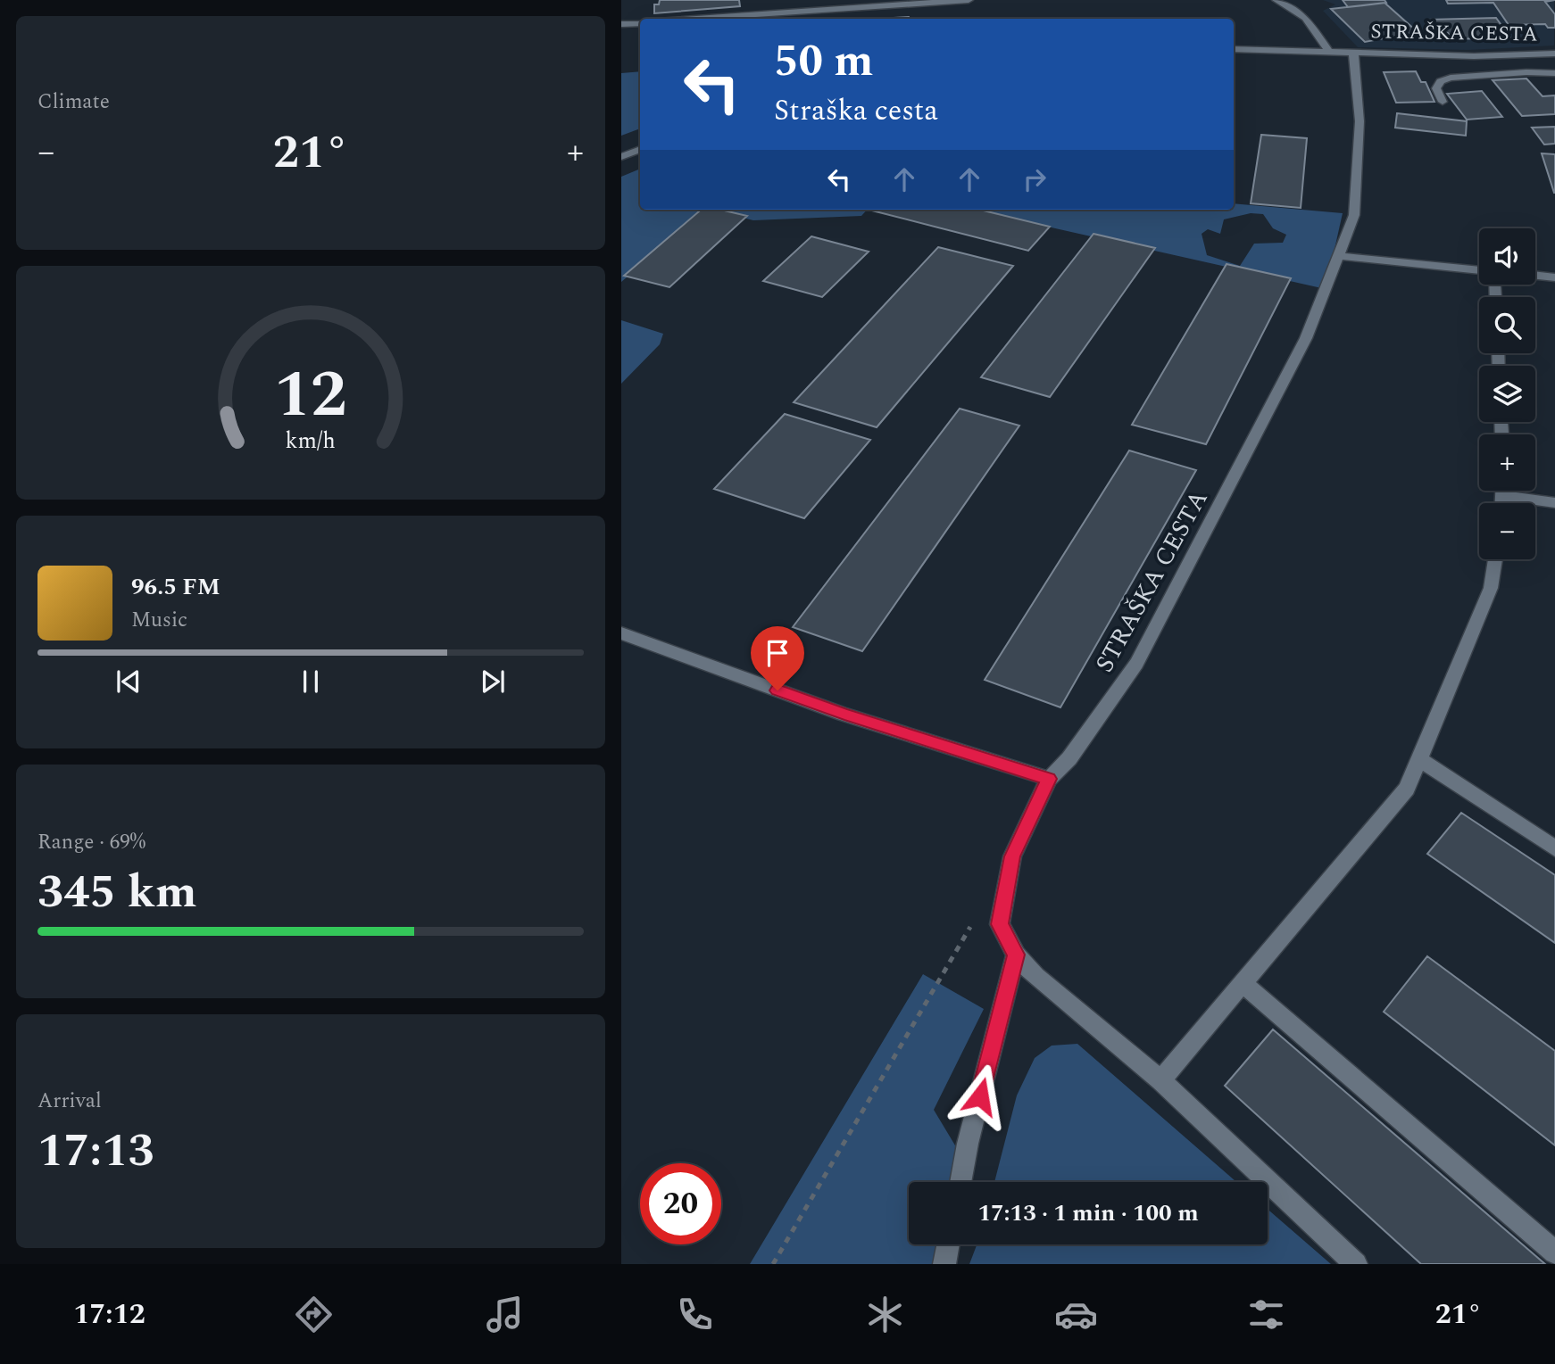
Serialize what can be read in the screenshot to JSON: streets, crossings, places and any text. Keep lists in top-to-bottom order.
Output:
{
  "streets": {
    "street": ["STRAŠKA CESTA"]
  },
  "page": {
    "tile": [
      "Climate",
      ["Range · 69%", "345 km"],
      ["Arrival", "17:13"]
    ],
    "turn": ["50 m", "Straška cesta"],
    "heat": ["−", "21°", "+"],
    "map_buttons": ["+", "−"],
    "song": ["96.5 FM", "Music"],
    "limit": "20",
    "trip": "17:13 · 1 min · 100 m",
    "tabs": ["17:12", "21°"],
    "gauge": ["12", "km/h"]
  }
}
